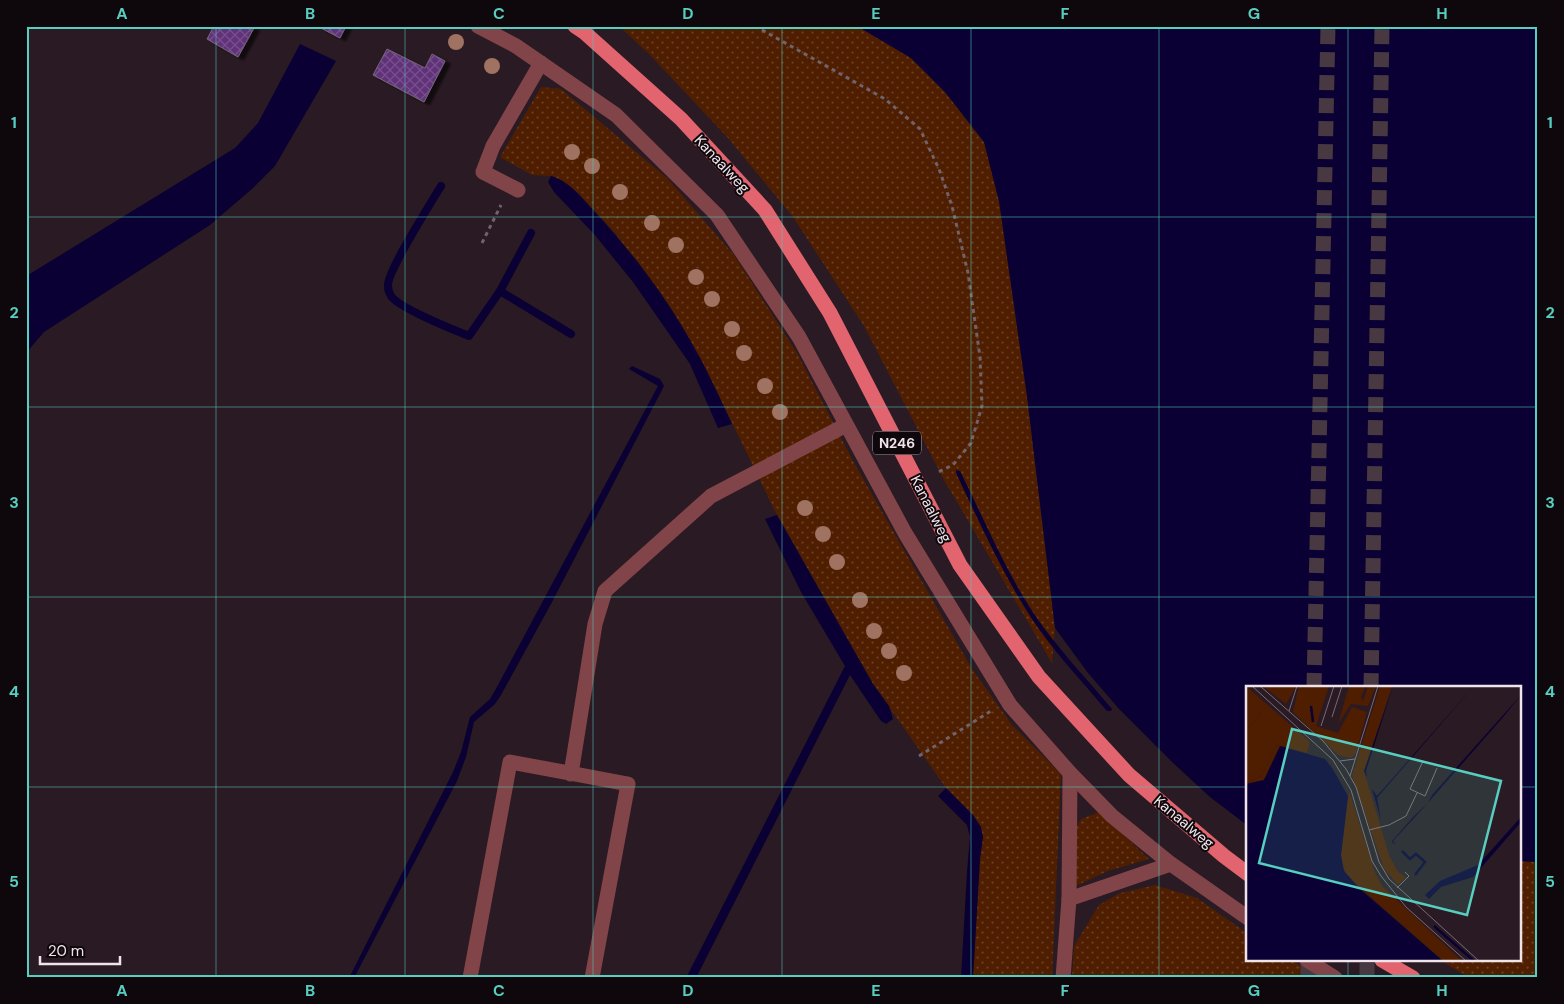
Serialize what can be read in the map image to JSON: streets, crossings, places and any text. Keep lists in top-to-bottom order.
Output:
{
  "streets": {
    "main road": ["Kanaalweg", "N246"]
  },
  "scale_bar": "20 m",
  "grid": {
    "columns": [
      "A",
      "B",
      "C",
      "D",
      "E",
      "F",
      "G",
      "H"
    ],
    "rows": [
      "1",
      "2",
      "3",
      "4",
      "5"
    ]
  }
}
